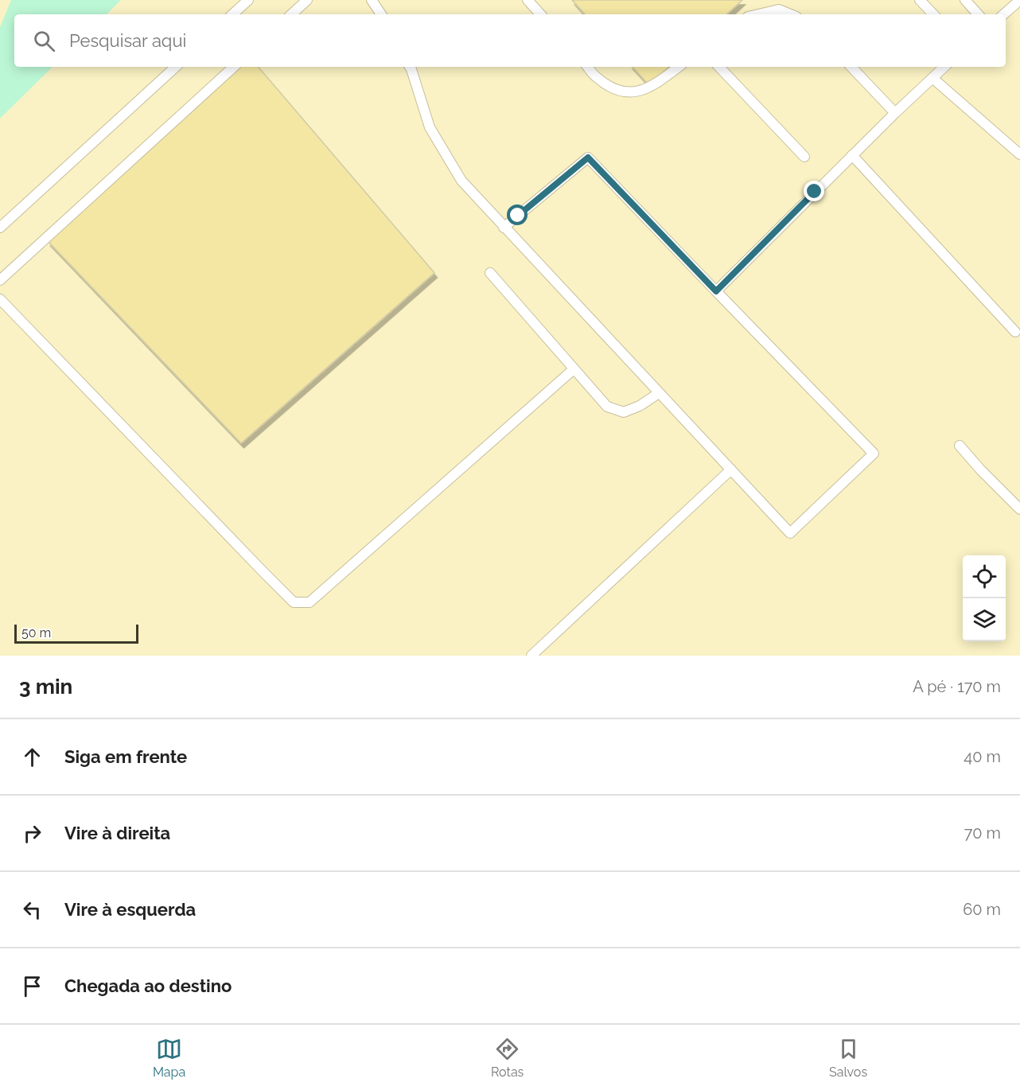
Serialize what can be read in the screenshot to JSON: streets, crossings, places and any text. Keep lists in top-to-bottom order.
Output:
{
  "scale_bar": "50 m",
  "page": {
    "search": "Pesquisar aqui",
    "scale": "50 m",
    "heading": ["3 min", "A pé · 170 m"],
    "list": [
      ["Siga em frente", "40 m"],
      ["Vire à direita", "70 m"],
      ["Vire à esquerda", "60 m"],
      "Chegada ao destino"
    ],
    "nav": ["Mapa", "Rotas", "Salvos"]
  }
}
